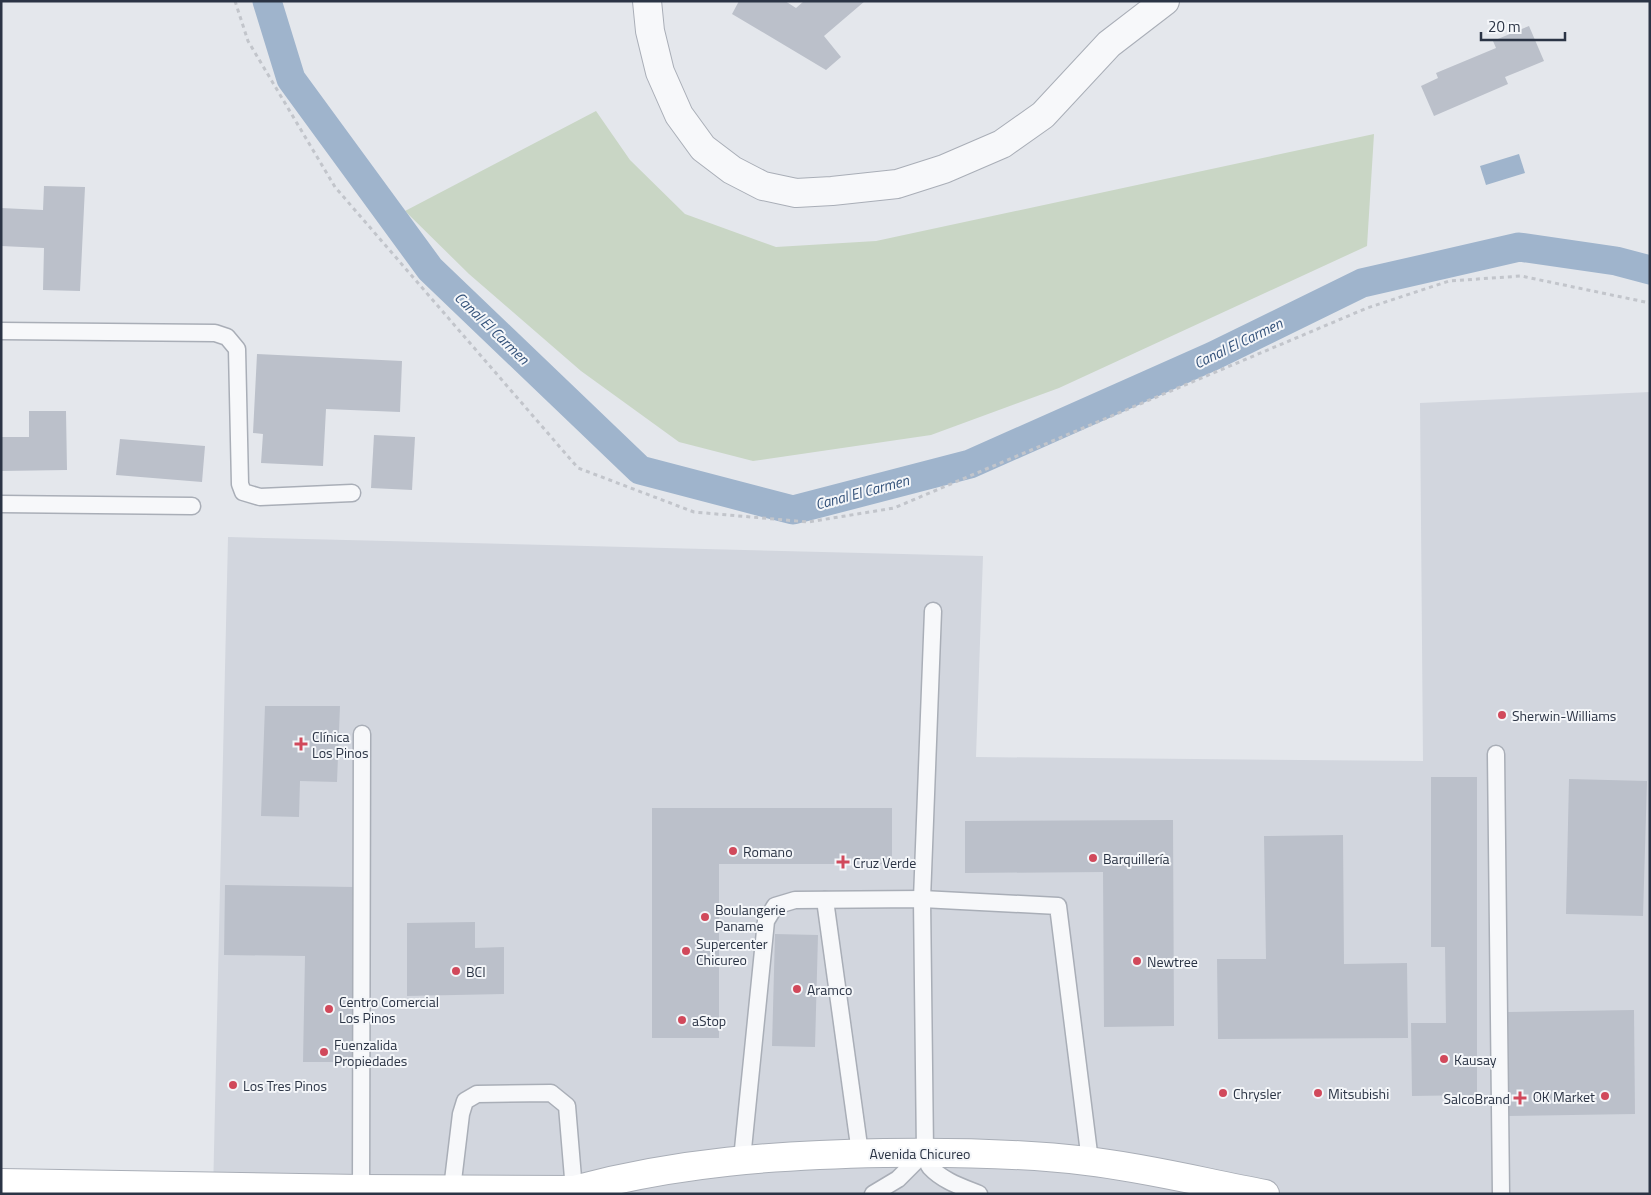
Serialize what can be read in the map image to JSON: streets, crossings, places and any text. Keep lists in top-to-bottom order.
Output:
{
  "streets": {
    "main road": ["Avenida Chicureo"]
  },
  "water": ["Canal El Carmen"],
  "places": {
    "other": [
      "Sherwin-Williams",
      "Romano",
      "Barquillería",
      "Boulangerie Paname",
      "Supercenter Chicureo",
      "Newtree",
      "BCI",
      "Aramco",
      "Centro Comercial Los Pinos",
      "aStop",
      "Fuenzalida Propiedades",
      "Kausay",
      "Los Tres Pinos",
      "Chrysler",
      "Mitsubishi",
      "OK Market"
    ],
    "health": ["Clínica Los Pinos", "Cruz Verde", "SalcoBrand"]
  },
  "scale_bar": "20 m"
}
